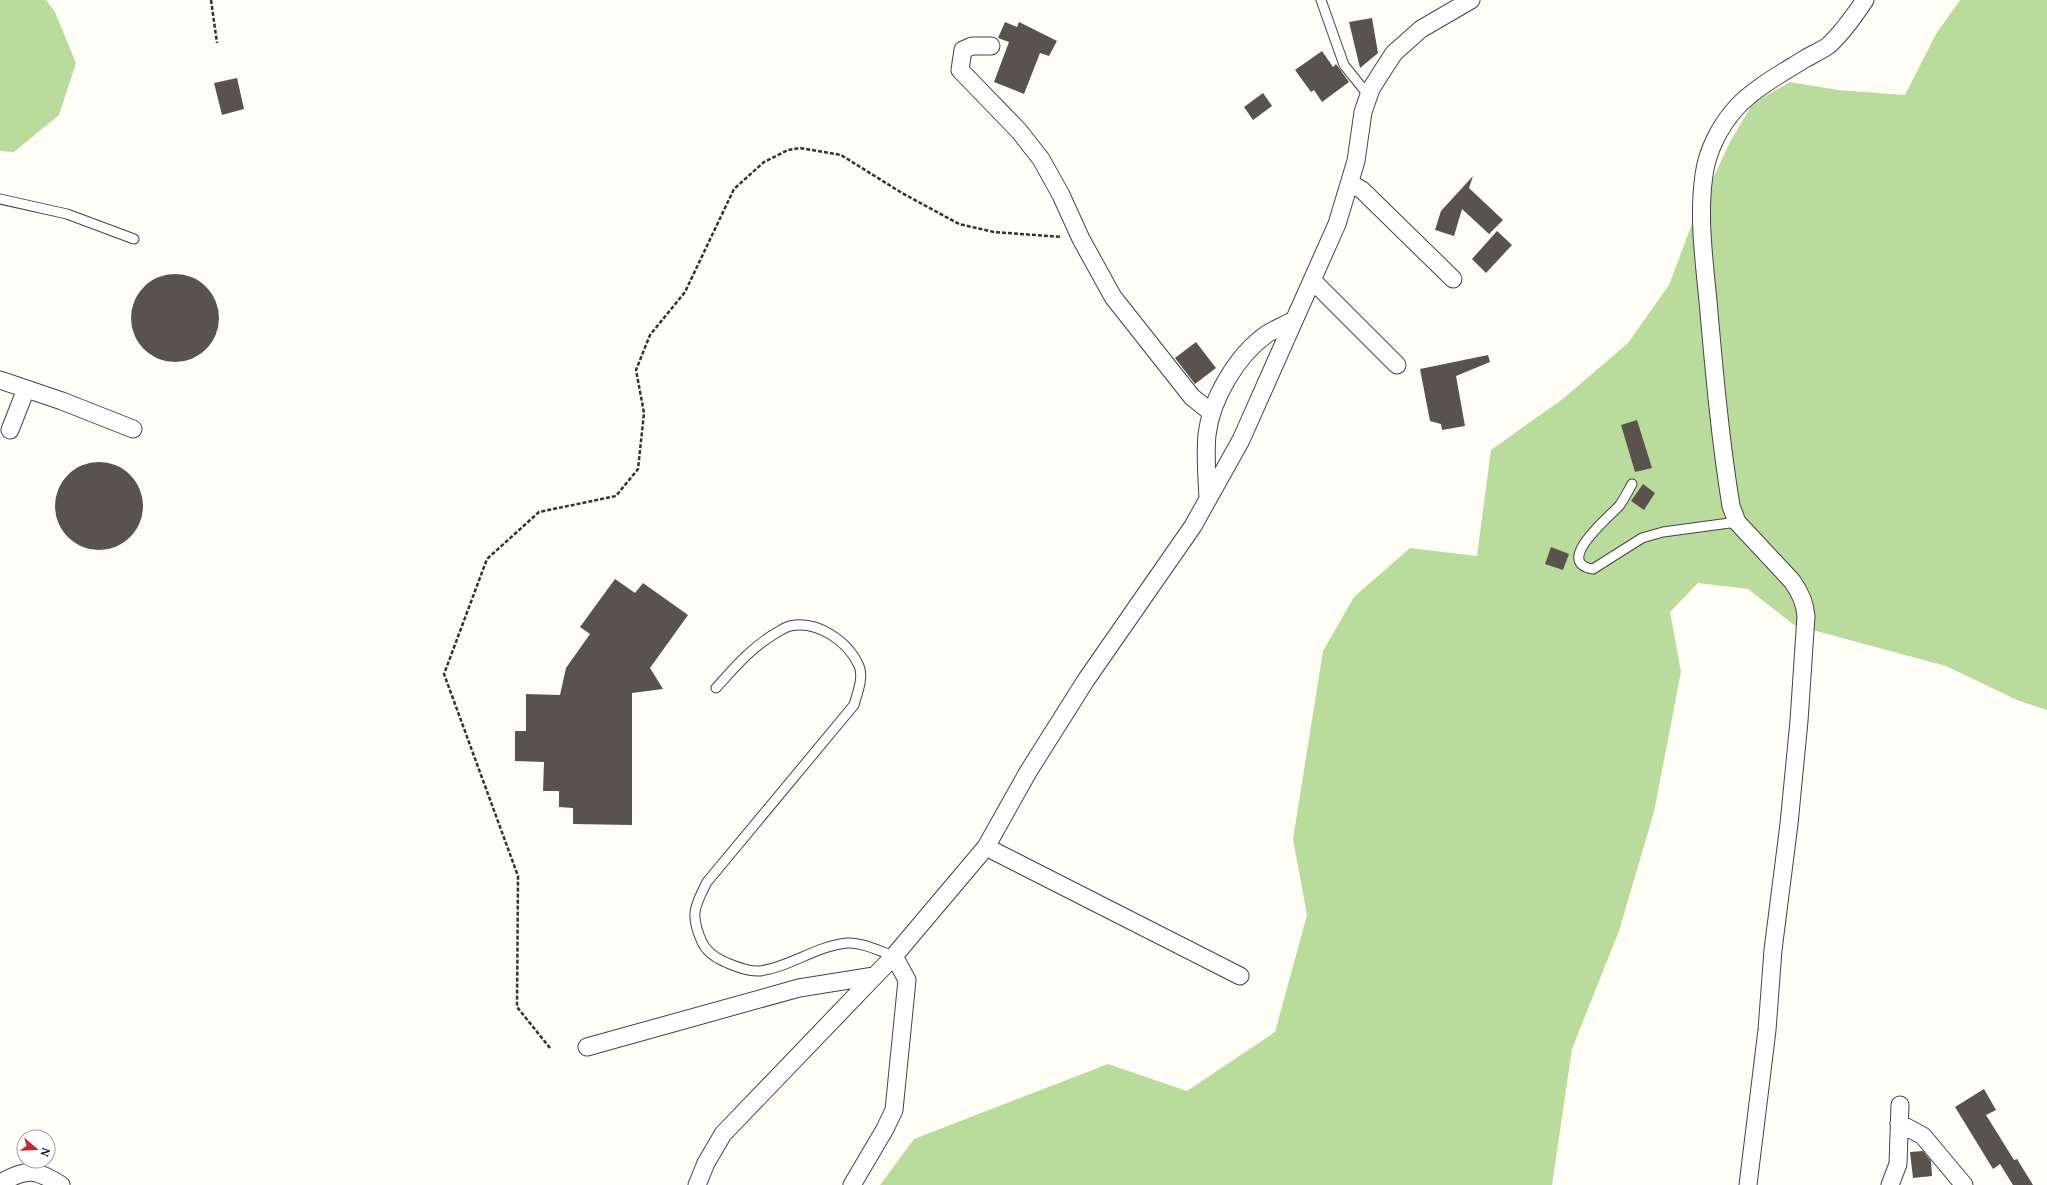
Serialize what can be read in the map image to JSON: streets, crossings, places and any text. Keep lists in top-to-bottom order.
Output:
{
  "north": "right"
}
